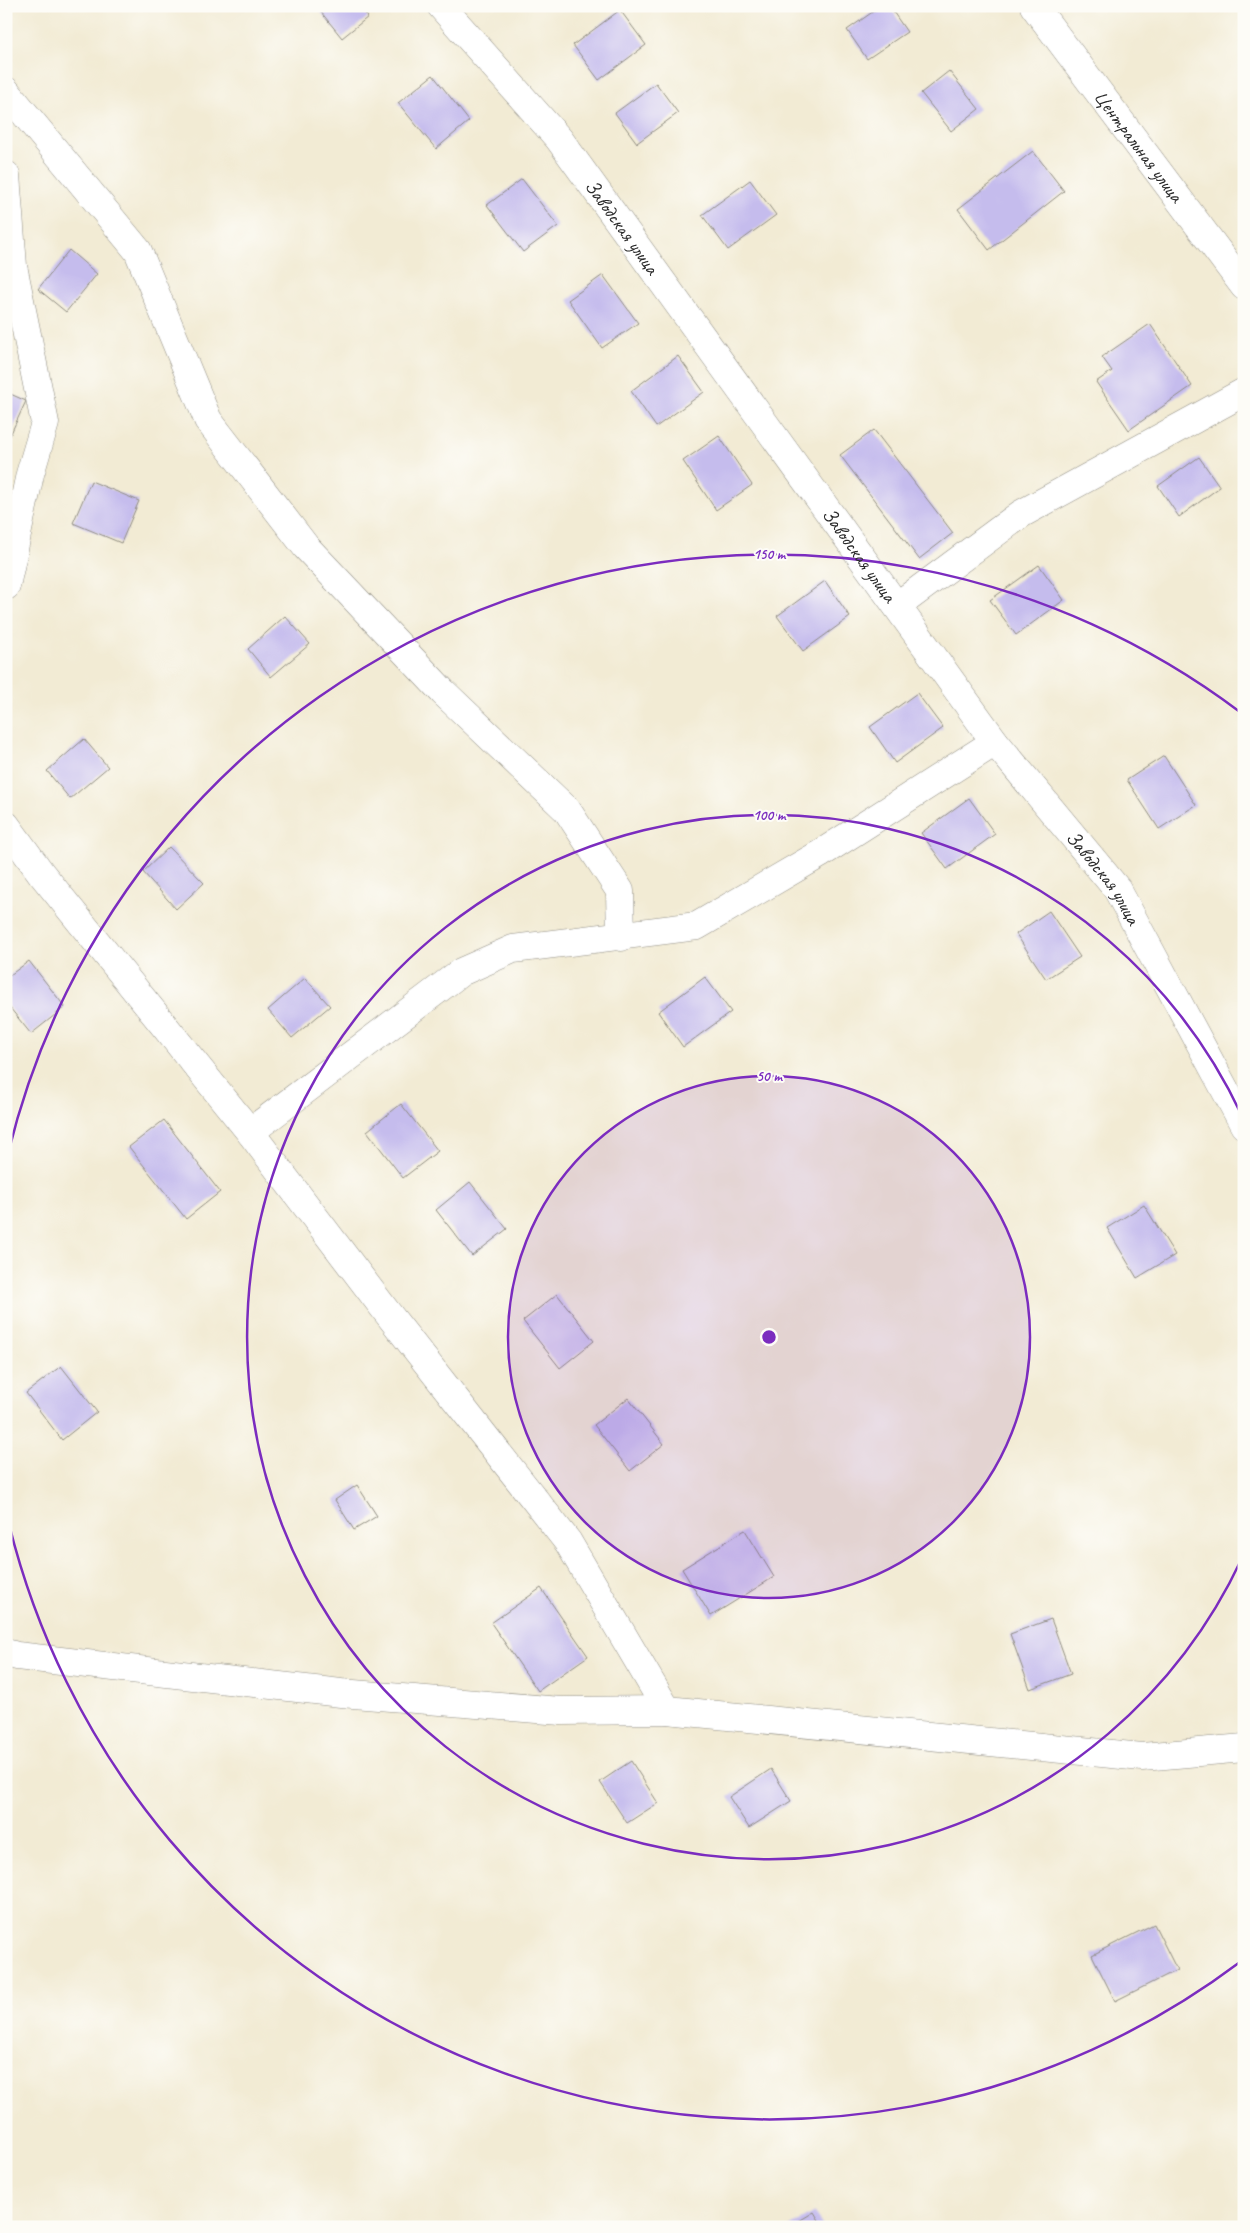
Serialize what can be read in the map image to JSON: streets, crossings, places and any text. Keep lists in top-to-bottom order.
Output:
{
  "streets": {
    "street": ["Центральная улица", "Заводская улица"]
  },
  "rings": ["150 m", "100 m", "50 m"]
}
